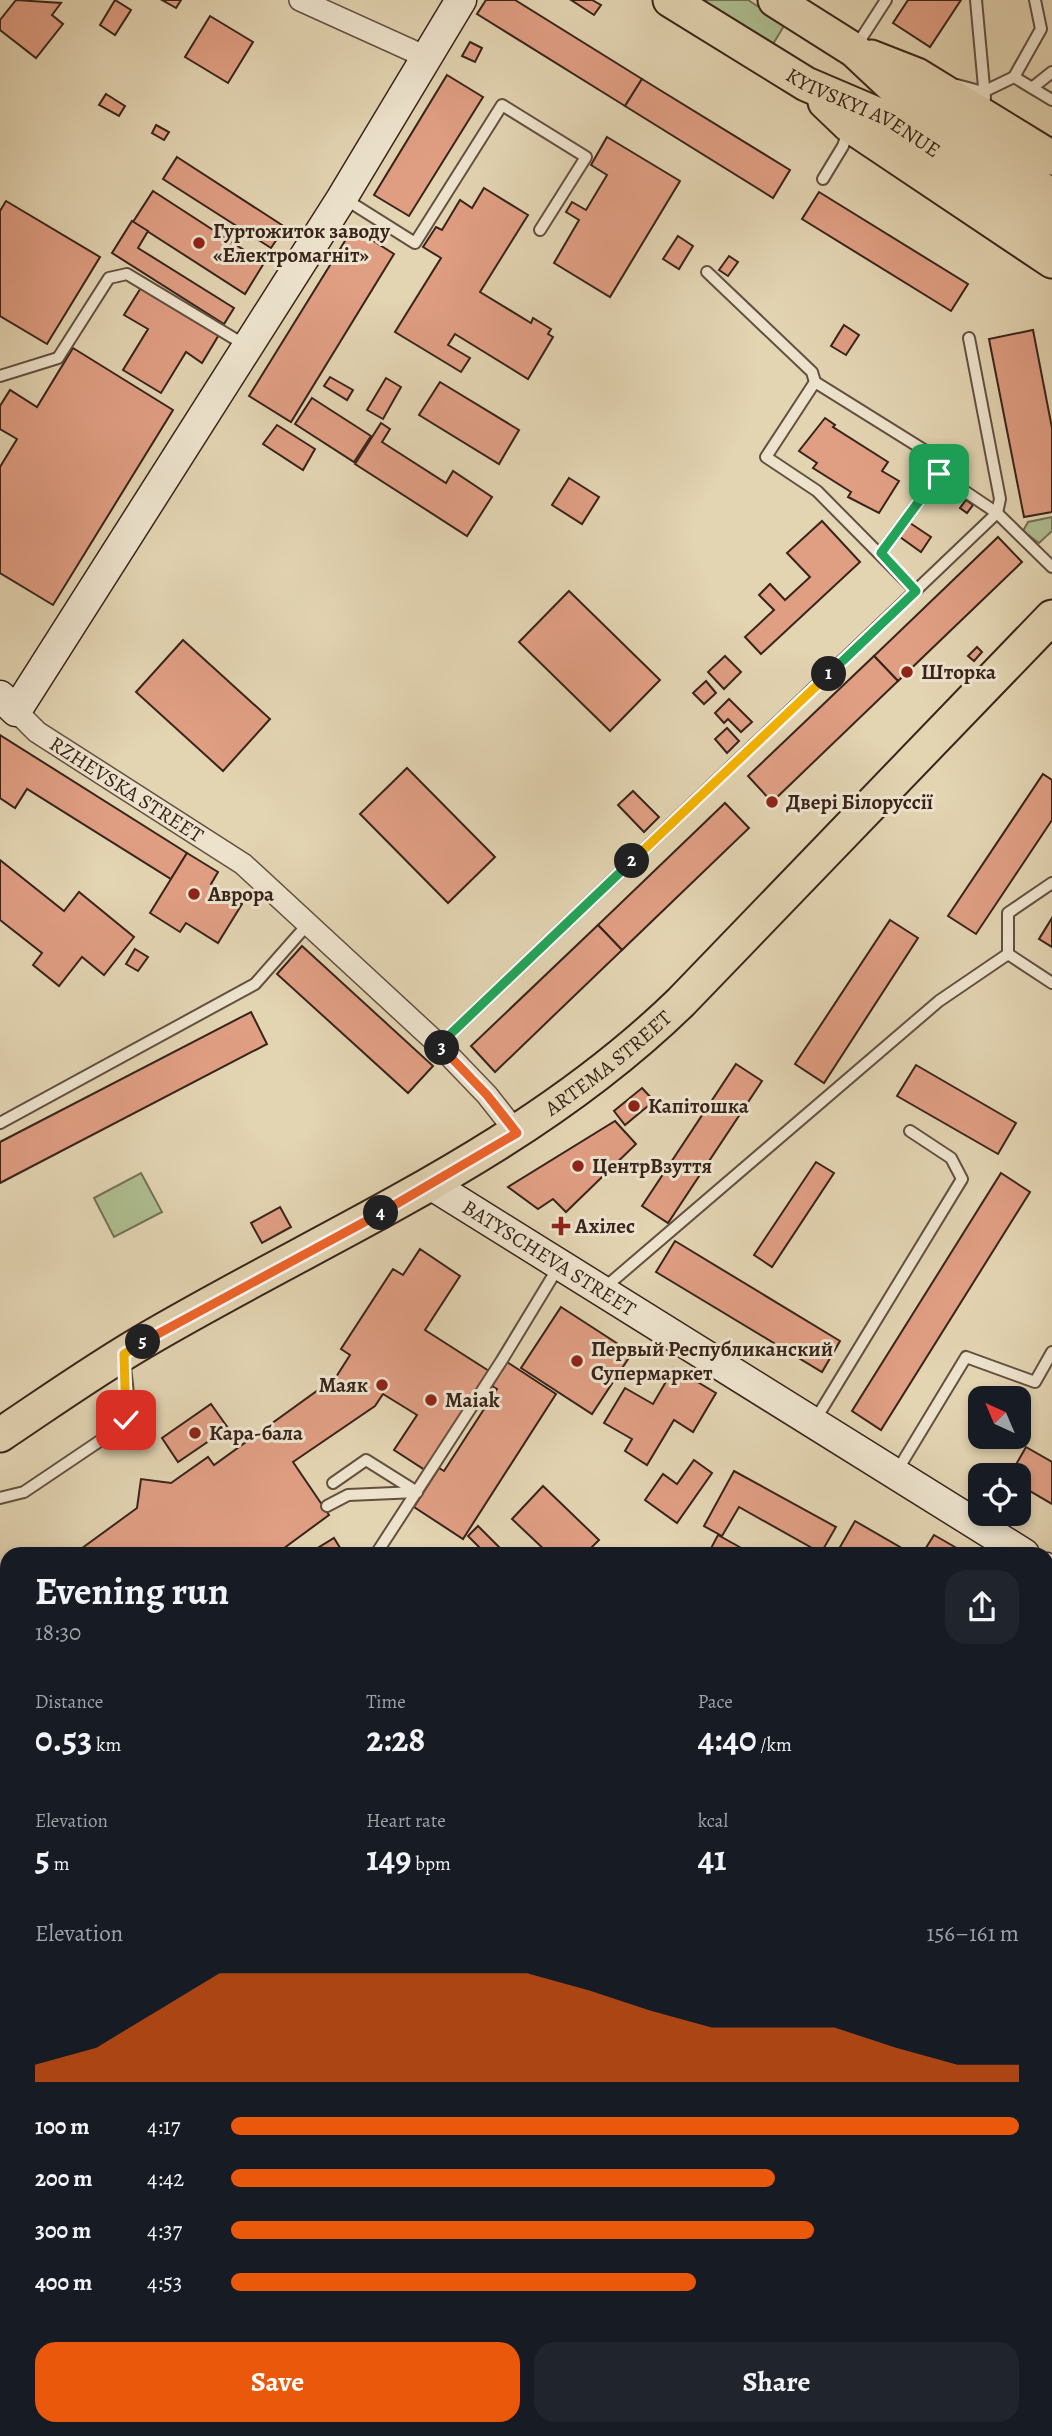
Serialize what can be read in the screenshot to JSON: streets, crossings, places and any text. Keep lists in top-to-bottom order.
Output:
{
  "streets": {
    "main road": ["KYIVSKYI AVENUE", "ARTEMA STREET"],
    "street": ["RZHEVSKA STREET", "BATYSCHEVA STREET"]
  },
  "crossings": [
    ["RZHEVSKA STREET", "ARTEMA STREET"],
    ["ARTEMA STREET", "BATYSCHEVA STREET"]
  ],
  "places": {
    "other": [
      "Гуртожиток заводу «Електромагніт»",
      "Шторка",
      "Двері Білоруссії",
      "Аврора",
      "Капітошка",
      "ЦентрВзуття",
      "Первый Республиканский Супермаркет",
      "Маяк",
      "Maiak",
      "Кара-бала"
    ],
    "health": ["Ахілес"]
  },
  "north": "top left",
  "page": {
    "pins": [
      "1",
      "2",
      "3",
      "4",
      "5"
    ],
    "heading": ["Evening run", "18:30"],
    "stats": [
      ["Distance", "0.53 km"],
      ["Time", "2:28"],
      ["Pace", "4:40 /km"],
      ["Elevation", "5 m"],
      ["Heart rate", "149 bpm"],
      ["kcal", "41"]
    ],
    "chart": ["Elevation", "156–161 m"],
    "list": [
      {
        "name": "100 m",
        "note": "4:17"
      },
      {
        "name": "200 m",
        "note": "4:42"
      },
      {
        "name": "300 m",
        "note": "4:37"
      },
      {
        "name": "400 m",
        "note": "4:53"
      }
    ],
    "buttons": ["Save", "Share"]
  }
}
